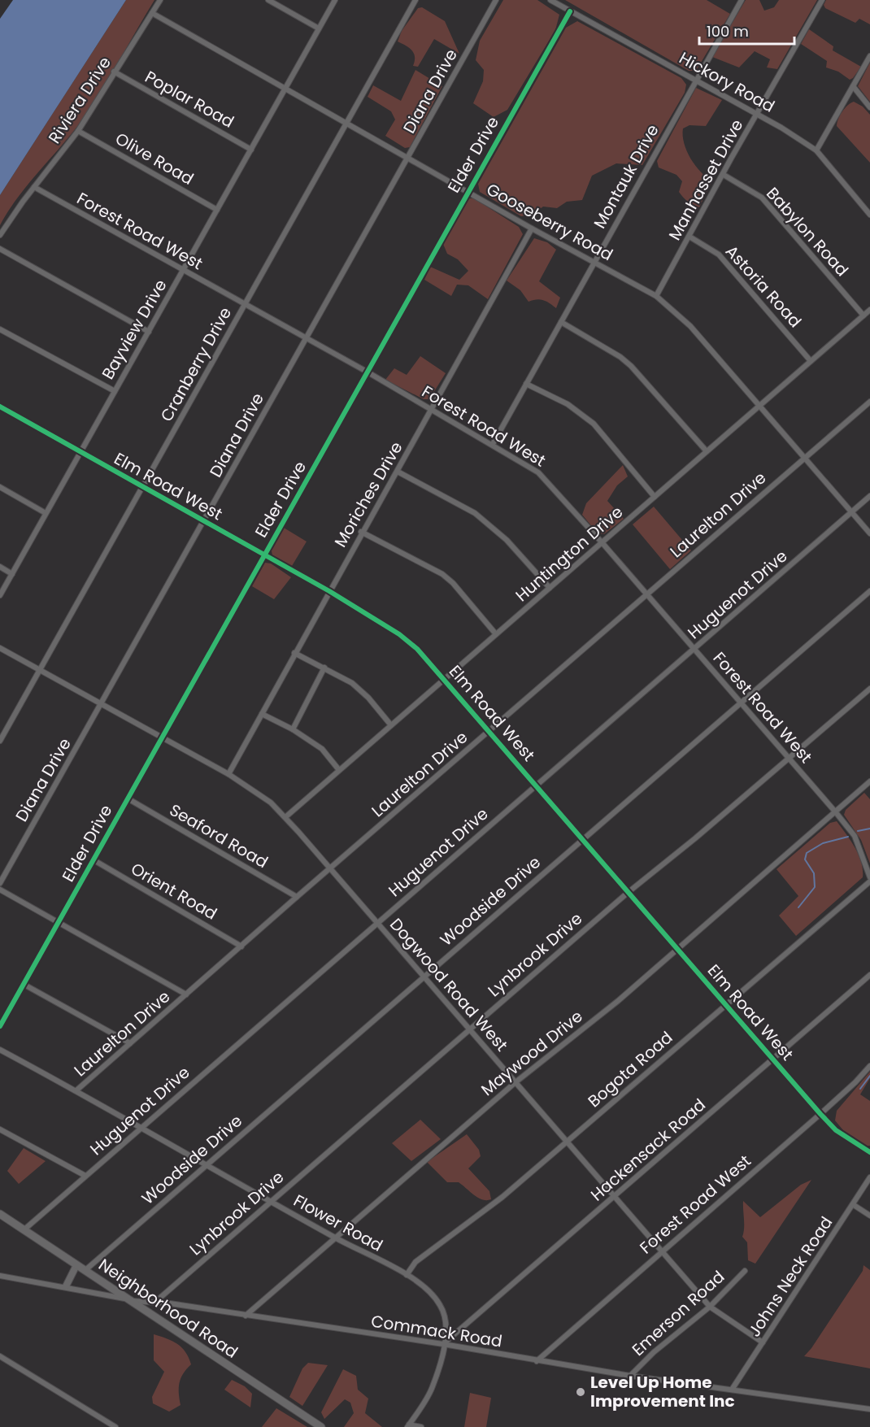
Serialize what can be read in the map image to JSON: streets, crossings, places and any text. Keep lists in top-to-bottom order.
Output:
{
  "streets": {
    "main road": ["Neighborhood Road"],
    "street": [
      "Hickory Road",
      "Diana Drive",
      "Poplar Road",
      "Riviera Drive",
      "Elder Drive",
      "Olive Road",
      "Montauk Drive",
      "Manhasset Drive",
      "Gooseberry Road",
      "Forest Road West",
      "Babylon Road",
      "Astoria Road",
      "Bayview Drive",
      "Cranberry Drive",
      "Elm Road West",
      "Moriches Drive",
      "Laurelton Drive",
      "Huntington Drive",
      "Huguenot Drive",
      "Seaford Road",
      "Orient Road",
      "Woodside Drive",
      "Lynbrook Drive",
      "Dogwood Road West",
      "Maywood Drive",
      "Bogota Road",
      "Hackensack Road",
      "Flower Road",
      "Johns Neck Road",
      "Emerson Road",
      "Commack Road"
    ]
  },
  "crossings": [
    ["Hickory Road", "Elder Drive"],
    ["Hickory Road", "Montauk Drive"],
    ["Hickory Road", "Manhasset Drive"],
    ["Diana Drive", "Gooseberry Road"],
    ["Diana Drive", "Forest Road West"],
    ["Diana Drive", "Elm Road West"],
    ["Diana Drive", "Dogwood Road West"],
    ["Poplar Road", "Riviera Drive"],
    ["Poplar Road", "Bayview Drive"],
    ["Riviera Drive", "Olive Road"],
    ["Riviera Drive", "Gooseberry Road"],
    ["Riviera Drive", "Forest Road West"],
    ["Elder Drive", "Gooseberry Road"],
    ["Elder Drive", "Forest Road West"],
    ["Elder Drive", "Elm Road West"],
    ["Elder Drive", "Seaford Road"],
    ["Elder Drive", "Orient Road"],
    ["Elder Drive", "Dogwood Road West"],
    ["Olive Road", "Bayview Drive"],
    ["Montauk Drive", "Gooseberry Road"],
    ["Montauk Drive", "Forest Road West"],
    ["Manhasset Drive", "Gooseberry Road"],
    ["Manhasset Drive", "Babylon Road"],
    ["Manhasset Drive", "Astoria Road"],
    ["Gooseberry Road", "Bayview Drive"],
    ["Gooseberry Road", "Cranberry Drive"],
    ["Gooseberry Road", "Moriches Drive"],
    ["Gooseberry Road", "Laurelton Drive"],
    ["Gooseberry Road", "Huntington Drive"],
    ["Gooseberry Road", "Huguenot Drive"],
    ["Forest Road West", "Bayview Drive"],
    ["Forest Road West", "Cranberry Drive"],
    ["Forest Road West", "Elm Road West"],
    ["Forest Road West", "Moriches Drive"],
    ["Forest Road West", "Laurelton Drive"],
    ["Forest Road West", "Huntington Drive"],
    ["Forest Road West", "Huguenot Drive"],
    ["Forest Road West", "Woodside Drive"],
    ["Forest Road West", "Lynbrook Drive"],
    ["Forest Road West", "Dogwood Road West"],
    ["Forest Road West", "Maywood Drive"],
    ["Forest Road West", "Bogota Road"],
    ["Forest Road West", "Commack Road"],
    ["Babylon Road", "Huntington Drive"],
    ["Astoria Road", "Huntington Drive"],
    ["Bayview Drive", "Elm Road West"],
    ["Cranberry Drive", "Elm Road West"],
    ["Cranberry Drive", "Dogwood Road West"],
    ["Elm Road West", "Moriches Drive"],
    ["Elm Road West", "Laurelton Drive"],
    ["Elm Road West", "Huntington Drive"],
    ["Elm Road West", "Huguenot Drive"],
    ["Elm Road West", "Woodside Drive"],
    ["Elm Road West", "Lynbrook Drive"],
    ["Elm Road West", "Maywood Drive"],
    ["Elm Road West", "Bogota Road"],
    ["Elm Road West", "Hackensack Road"],
    ["Moriches Drive", "Dogwood Road West"],
    ["Laurelton Drive", "Seaford Road"],
    ["Laurelton Drive", "Orient Road"],
    ["Laurelton Drive", "Dogwood Road West"],
    ["Laurelton Drive", "Flower Road"],
    ["Huntington Drive", "Dogwood Road West"],
    ["Huguenot Drive", "Dogwood Road West"],
    ["Huguenot Drive", "Flower Road"],
    ["Huguenot Drive", "Neighborhood Road"],
    ["Woodside Drive", "Dogwood Road West"],
    ["Woodside Drive", "Flower Road"],
    ["Woodside Drive", "Neighborhood Road"],
    ["Lynbrook Drive", "Dogwood Road West"],
    ["Lynbrook Drive", "Flower Road"],
    ["Lynbrook Drive", "Commack Road"],
    ["Dogwood Road West", "Maywood Drive"],
    ["Dogwood Road West", "Bogota Road"],
    ["Dogwood Road West", "Hackensack Road"],
    ["Dogwood Road West", "Johns Neck Road"],
    ["Dogwood Road West", "Emerson Road"],
    ["Maywood Drive", "Flower Road"],
    ["Maywood Drive", "Commack Road"],
    ["Bogota Road", "Flower Road"],
    ["Hackensack Road", "Flower Road"],
    ["Hackensack Road", "Commack Road"],
    ["Flower Road", "Commack Road"],
    ["Johns Neck Road", "Commack Road"],
    ["Neighborhood Road", "Commack Road"],
    ["Emerson Road", "Commack Road"]
  ],
  "places": ["Level Up Home Improvement Inc"],
  "scale_bar": "100 m"
}
